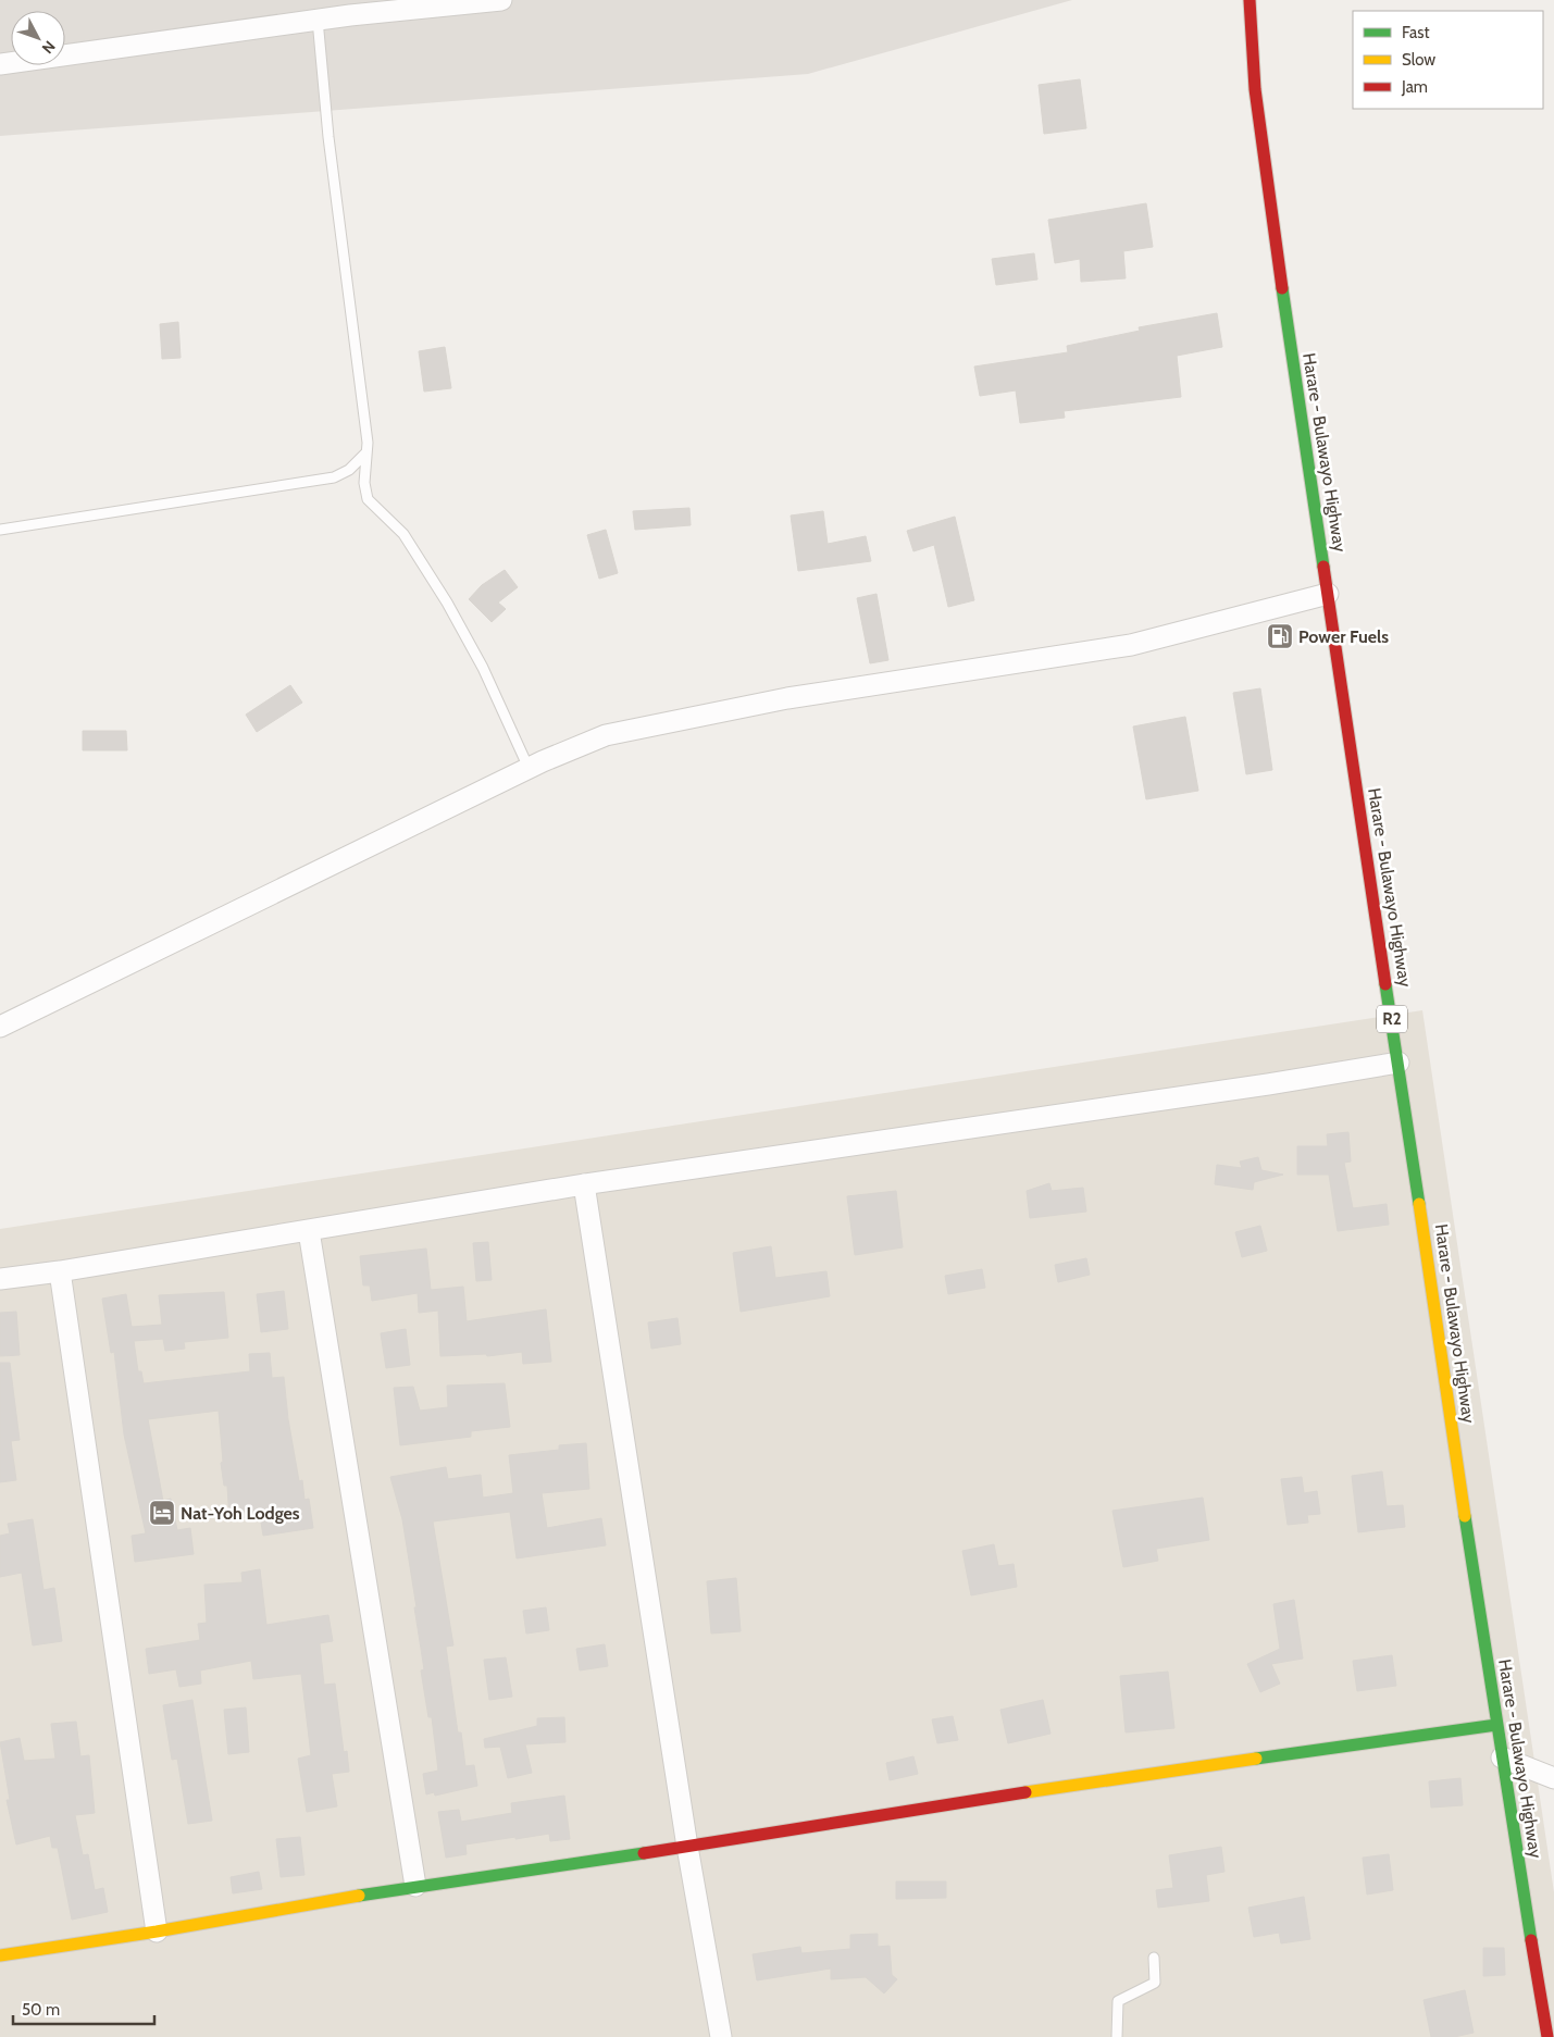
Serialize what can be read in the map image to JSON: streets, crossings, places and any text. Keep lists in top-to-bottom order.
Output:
{
  "streets": {
    "main road": ["Harare - Bulawayo Highway", "R2"]
  },
  "places": {
    "fuel station": ["Power Fuels"],
    "hotel": ["Nat-Yoh Lodges"]
  },
  "legend": ["Fast", "Slow", "Jam"],
  "scale_bar": "50 m",
  "north": "bottom right"
}
